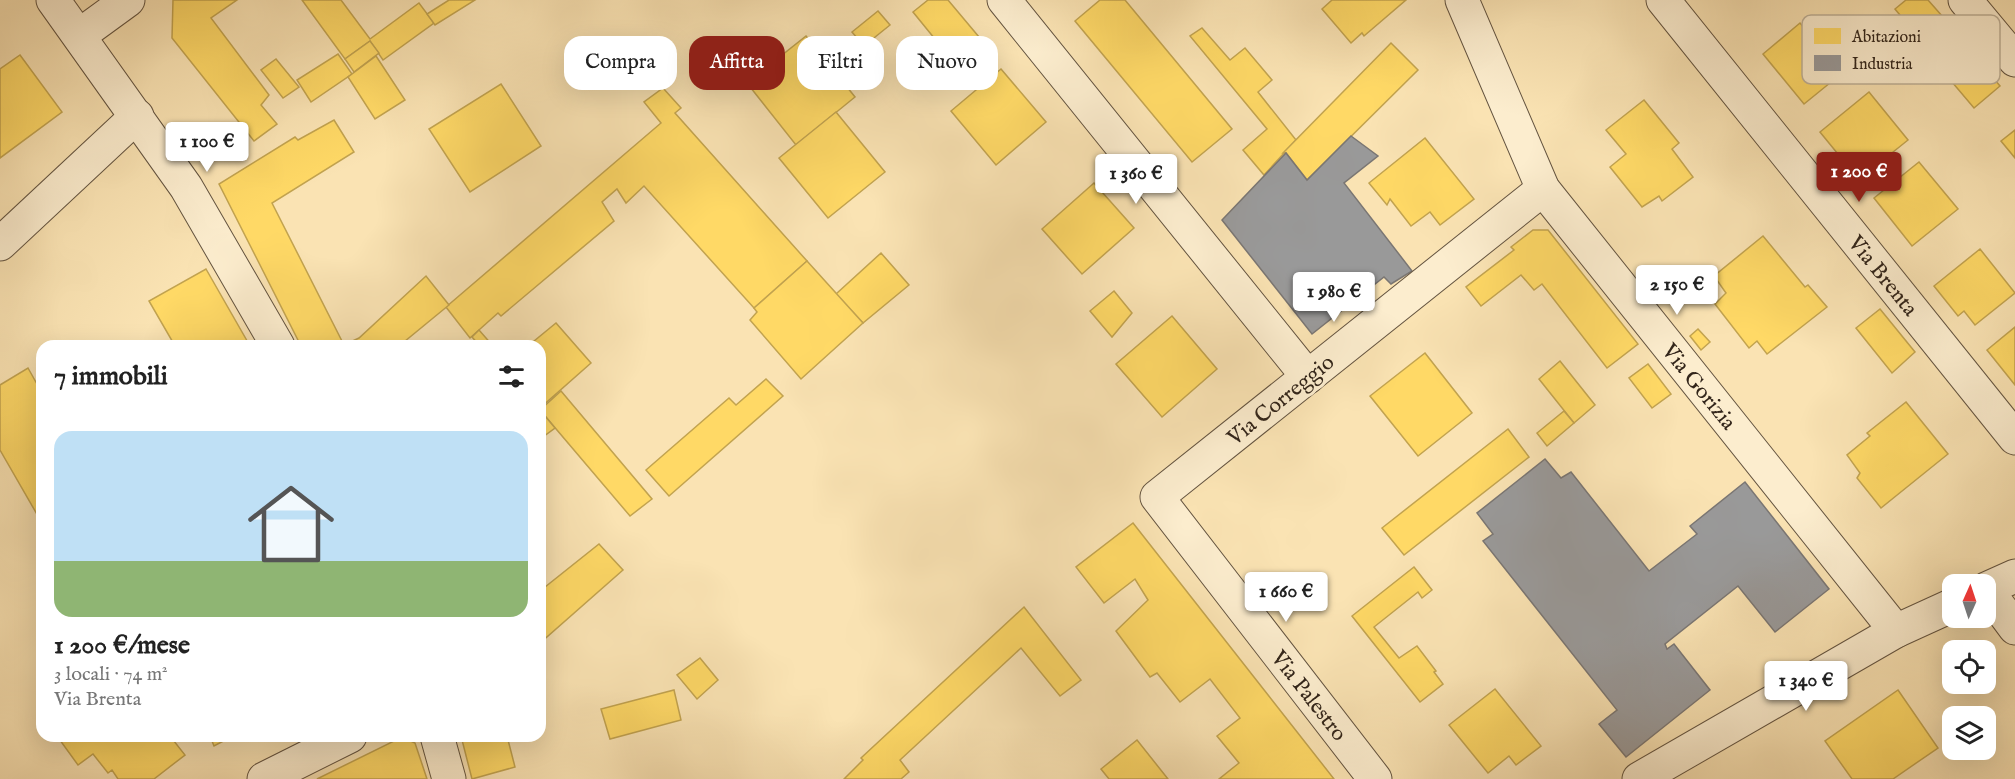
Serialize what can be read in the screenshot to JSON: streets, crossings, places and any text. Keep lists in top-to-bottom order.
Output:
{
  "streets": {
    "street": [
      "Via Brenta",
      "Via Gorizia",
      "Via Correggio",
      "Via Palestro"
    ]
  },
  "crossings": [
    ["Via Gorizia", "Via Correggio"],
    ["Via Correggio", "Via Palestro"]
  ],
  "legend": ["Abitazioni", "Industria"],
  "north": "top",
  "page": {
    "chip": [
      "Compra",
      "Affitta",
      "Filtri",
      "Nuovo"
    ],
    "price": [
      "1 100 €",
      "1 200 €",
      "1 360 €",
      "2 150 €",
      "1 980 €",
      "1 660 €",
      "1 340 €"
    ],
    "heading": "7 immobili",
    "list": [
      {
        "name": "1 200 €/mese",
        "note": "3 locali · 74 m² · Via Brenta"
      }
    ]
  }
}
